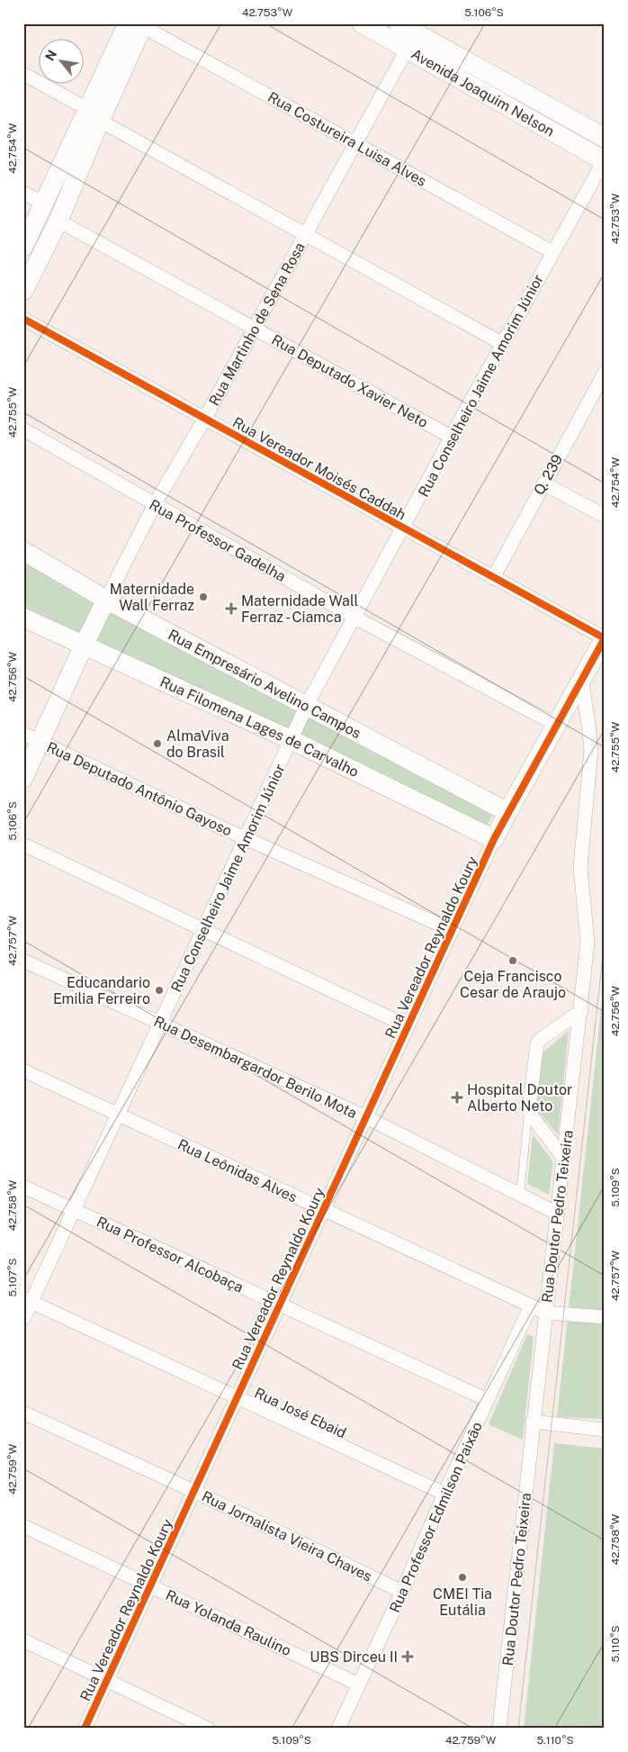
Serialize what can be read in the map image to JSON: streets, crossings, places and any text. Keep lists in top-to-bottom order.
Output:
{
  "streets": {
    "street": [
      "Avenida Joaquim Nelson",
      "Rua Costureira Luisa Alves",
      "Rua Martinho de Sena Rosa",
      "Rua Deputado Xavier Neto",
      "Rua Conselheiro Jaime Amorim Júnior",
      "Rua Vereador Moisés Caddah",
      "Q. 239",
      "Rua Professor Gadelha",
      "Rua Empresário Avelino Campos",
      "Rua Filomena Lages de Carvalho",
      "Rua Deputado Antônio Gayoso",
      "Rua Vereador Reynaldo Koury",
      "Rua Desembargardor Berilo Mota",
      "Rua Leônidas Alves",
      "Rua Doutor Pedro Teixeira",
      "Rua Professor Alcobaça",
      "Rua José Ebaid",
      "Rua Professor Edmilson Paixão",
      "Rua Jornalista Vieira Chaves",
      "Rua Yolanda Raulino"
    ]
  },
  "crossings": [
    ["Avenida Joaquim Nelson", "Rua Martinho de Sena Rosa"],
    ["Avenida Joaquim Nelson", "Rua Conselheiro Jaime Amorim Júnior"],
    ["Rua Costureira Luisa Alves", "Rua Martinho de Sena Rosa"],
    ["Rua Costureira Luisa Alves", "Rua Conselheiro Jaime Amorim Júnior"],
    ["Rua Martinho de Sena Rosa", "Rua Deputado Xavier Neto"],
    ["Rua Martinho de Sena Rosa", "Rua Vereador Moisés Caddah"],
    ["Rua Martinho de Sena Rosa", "Rua Professor Gadelha"],
    ["Rua Martinho de Sena Rosa", "Rua Empresário Avelino Campos"],
    ["Rua Deputado Xavier Neto", "Rua Conselheiro Jaime Amorim Júnior"],
    ["Rua Conselheiro Jaime Amorim Júnior", "Rua Vereador Moisés Caddah"],
    ["Rua Conselheiro Jaime Amorim Júnior", "Rua Professor Gadelha"],
    ["Rua Conselheiro Jaime Amorim Júnior", "Rua Empresário Avelino Campos"],
    ["Rua Conselheiro Jaime Amorim Júnior", "Rua Filomena Lages de Carvalho"],
    ["Rua Conselheiro Jaime Amorim Júnior", "Rua Deputado Antônio Gayoso"],
    ["Rua Conselheiro Jaime Amorim Júnior", "Rua Desembargardor Berilo Mota"],
    ["Rua Conselheiro Jaime Amorim Júnior", "Rua Leônidas Alves"],
    ["Rua Conselheiro Jaime Amorim Júnior", "Rua Professor Alcobaça"],
    ["Rua Conselheiro Jaime Amorim Júnior", "Rua José Ebaid"],
    ["Rua Vereador Moisés Caddah", "Q. 239"],
    ["Rua Filomena Lages de Carvalho", "Rua Vereador Reynaldo Koury"],
    ["Rua Deputado Antônio Gayoso", "Rua Vereador Reynaldo Koury"],
    ["Rua Vereador Reynaldo Koury", "Rua Desembargardor Berilo Mota"],
    ["Rua Vereador Reynaldo Koury", "Rua Leônidas Alves"],
    ["Rua Vereador Reynaldo Koury", "Rua Professor Alcobaça"],
    ["Rua Vereador Reynaldo Koury", "Rua José Ebaid"],
    ["Rua Vereador Reynaldo Koury", "Rua Jornalista Vieira Chaves"],
    ["Rua Vereador Reynaldo Koury", "Rua Yolanda Raulino"],
    ["Rua Desembargardor Berilo Mota", "Rua Doutor Pedro Teixeira"],
    ["Rua Leônidas Alves", "Rua Doutor Pedro Teixeira"],
    ["Rua Leônidas Alves", "Rua Professor Edmilson Paixão"],
    ["Rua Professor Alcobaça", "Rua Professor Edmilson Paixão"],
    ["Rua José Ebaid", "Rua Professor Edmilson Paixão"],
    ["Rua Professor Edmilson Paixão", "Rua Jornalista Vieira Chaves"],
    ["Rua Professor Edmilson Paixão", "Rua Yolanda Raulino"]
  ],
  "places": {
    "other": [
      "Maternidade Wall Ferraz",
      "AlmaViva do Brasil",
      "Ceja Francisco Cesar de Araujo",
      "Educandario Emilia Ferreiro",
      "CMEI Tia Eutália"
    ],
    "health": ["Maternidade Wall Ferraz - Ciamca", "Hospital Doutor Alberto Neto", "UBS Dirceu II"]
  },
  "north": "top left",
  "coordinates": [
    "42.753°W",
    "5.106°S",
    "42.754°W",
    "42.755°W",
    "42.756°W",
    "42.757°W",
    "5.109°S",
    "42.758°W",
    "5.107°S",
    "42.759°W",
    "5.110°S"
  ]
}
